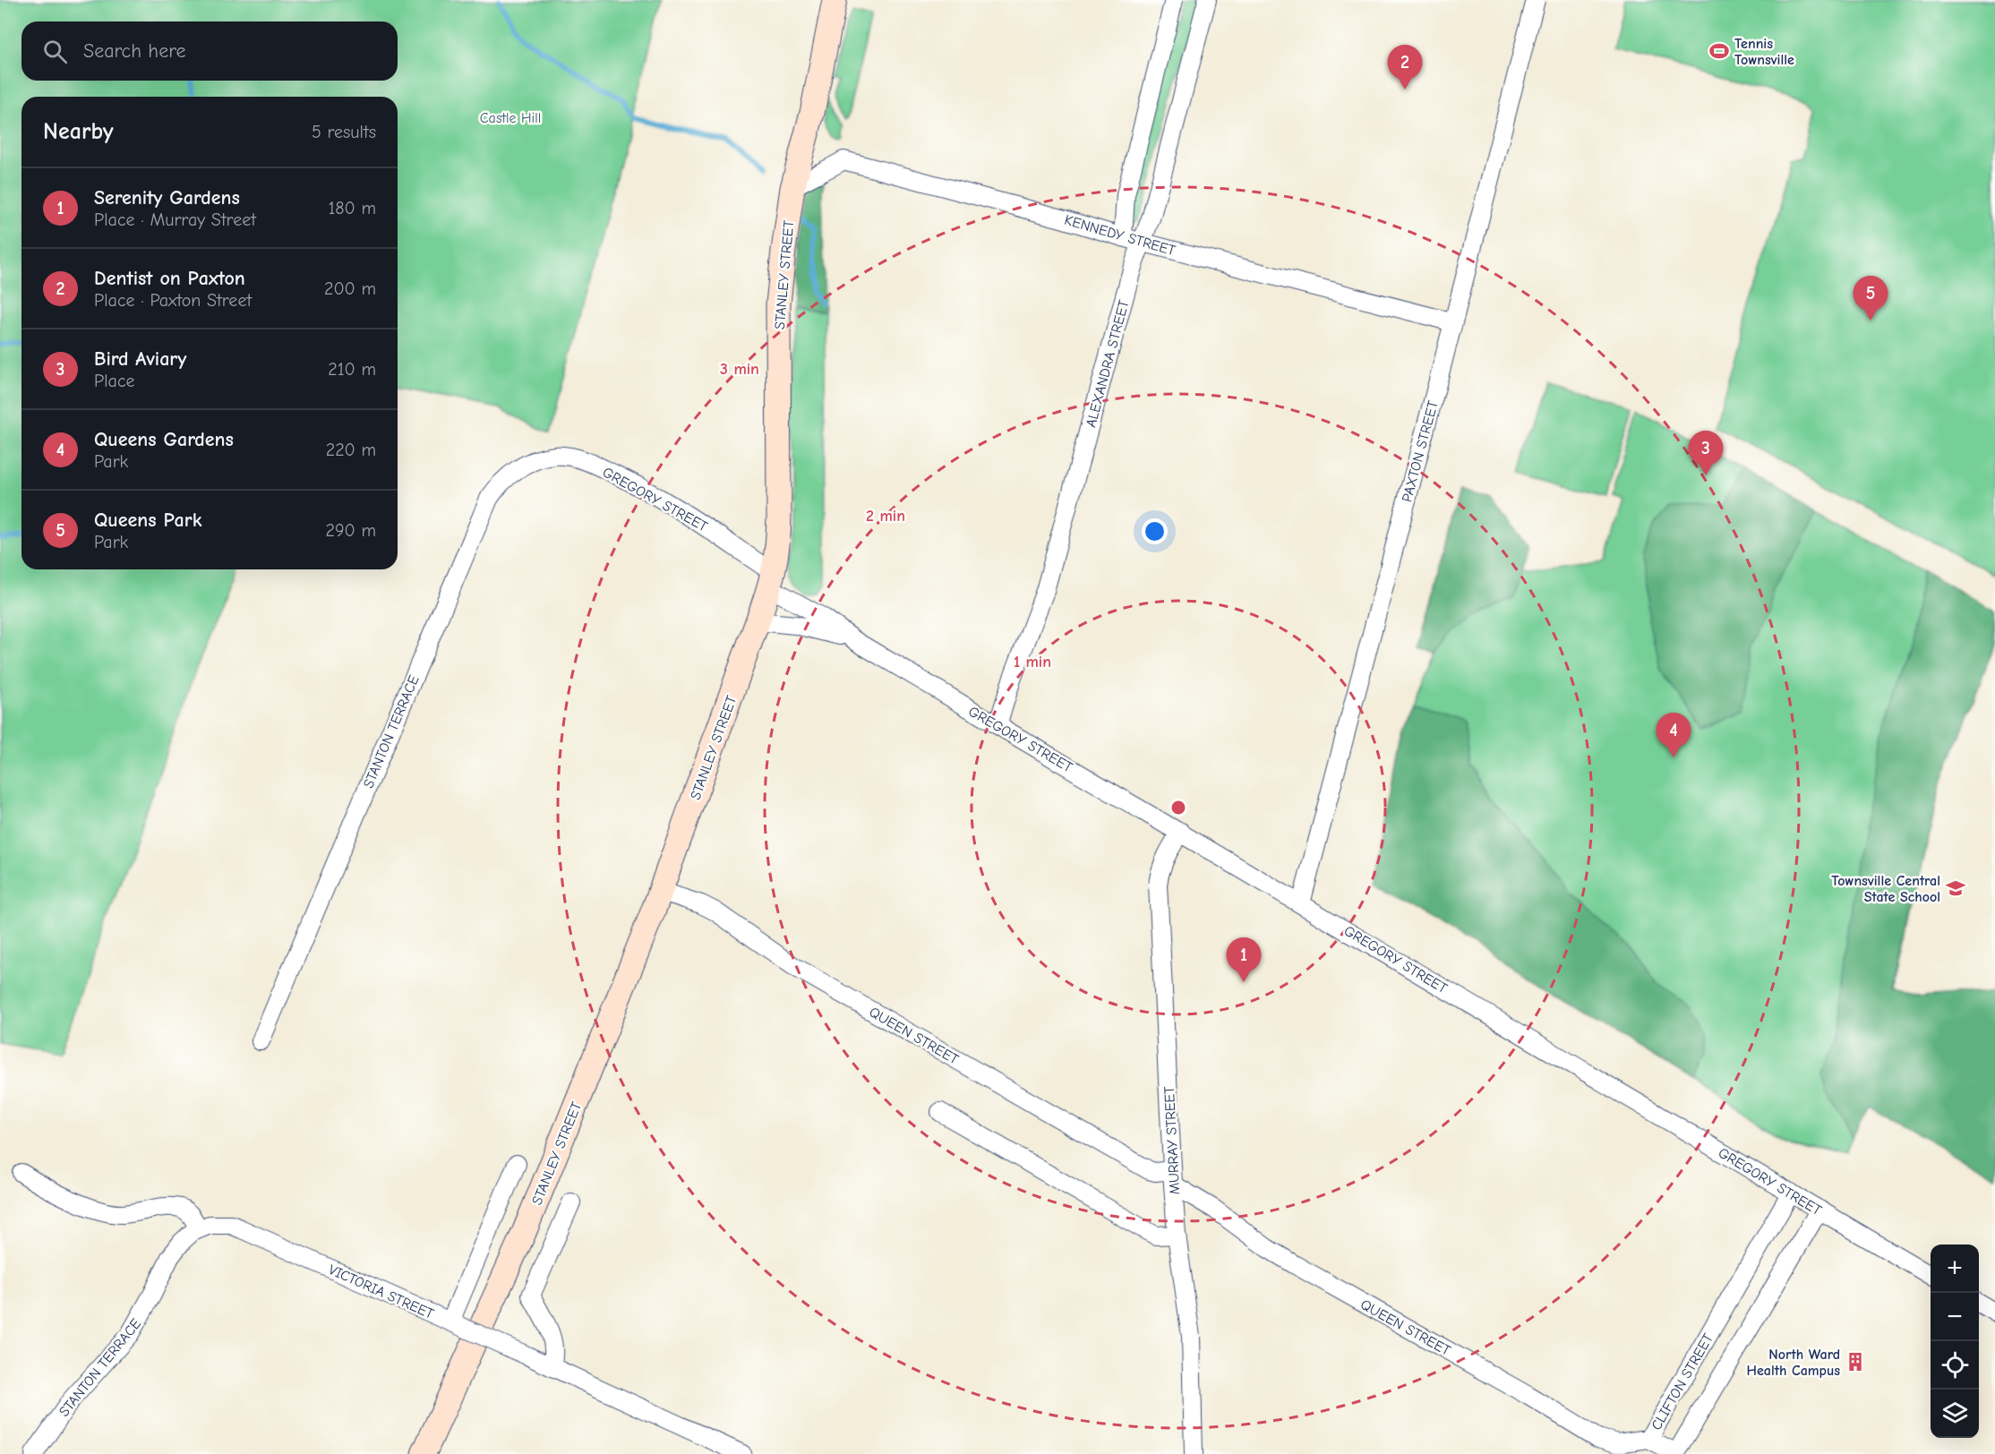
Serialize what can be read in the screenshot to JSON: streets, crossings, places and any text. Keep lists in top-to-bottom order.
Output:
{
  "streets": {
    "main road": ["STANLEY STREET"],
    "street": [
      "KENNEDY STREET",
      "ALEXANDRA STREET",
      "PAXTON STREET",
      "GREGORY STREET",
      "STANTON TERRACE",
      "QUEEN STREET",
      "MURRAY STREET",
      "VICTORIA STREET",
      "CLIFTON STREET"
    ]
  },
  "crossings": [
    ["KENNEDY STREET", "STANLEY STREET"],
    ["KENNEDY STREET", "ALEXANDRA STREET"],
    ["KENNEDY STREET", "PAXTON STREET"],
    ["STANLEY STREET", "GREGORY STREET"],
    ["STANLEY STREET", "QUEEN STREET"],
    ["ALEXANDRA STREET", "GREGORY STREET"],
    ["PAXTON STREET", "GREGORY STREET"],
    ["GREGORY STREET", "STANTON TERRACE"],
    ["GREGORY STREET", "MURRAY STREET"],
    ["GREGORY STREET", "CLIFTON STREET"],
    ["STANTON TERRACE", "VICTORIA STREET"],
    ["QUEEN STREET", "MURRAY STREET"],
    ["QUEEN STREET", "CLIFTON STREET"]
  ],
  "parks": ["Castle Hill"],
  "places": {
    "sports": ["Tennis Townsville"],
    "school or university": ["Townsville Central State School"],
    "building": ["North Ward Health Campus"]
  },
  "page": {
    "search": "Search here",
    "pins": [
      "2",
      "5",
      "3",
      "4",
      "1"
    ],
    "heading": ["Nearby", "5 results"],
    "list": [
      {
        "mark": "1",
        "name": "Serenity Gardens",
        "note": "Place · Murray Street",
        "value": "180 m"
      },
      {
        "mark": "2",
        "name": "Dentist on Paxton",
        "note": "Place · Paxton Street",
        "value": "200 m"
      },
      {
        "mark": "3",
        "name": "Bird Aviary",
        "note": "Place",
        "value": "210 m"
      },
      {
        "mark": "4",
        "name": "Queens Gardens",
        "note": "Park",
        "value": "220 m"
      },
      {
        "mark": "5",
        "name": "Queens Park",
        "note": "Park",
        "value": "290 m"
      }
    ],
    "map_buttons": ["+", "−"]
  },
  "rings": ["3 min", "2 min", "1 min"]
}
